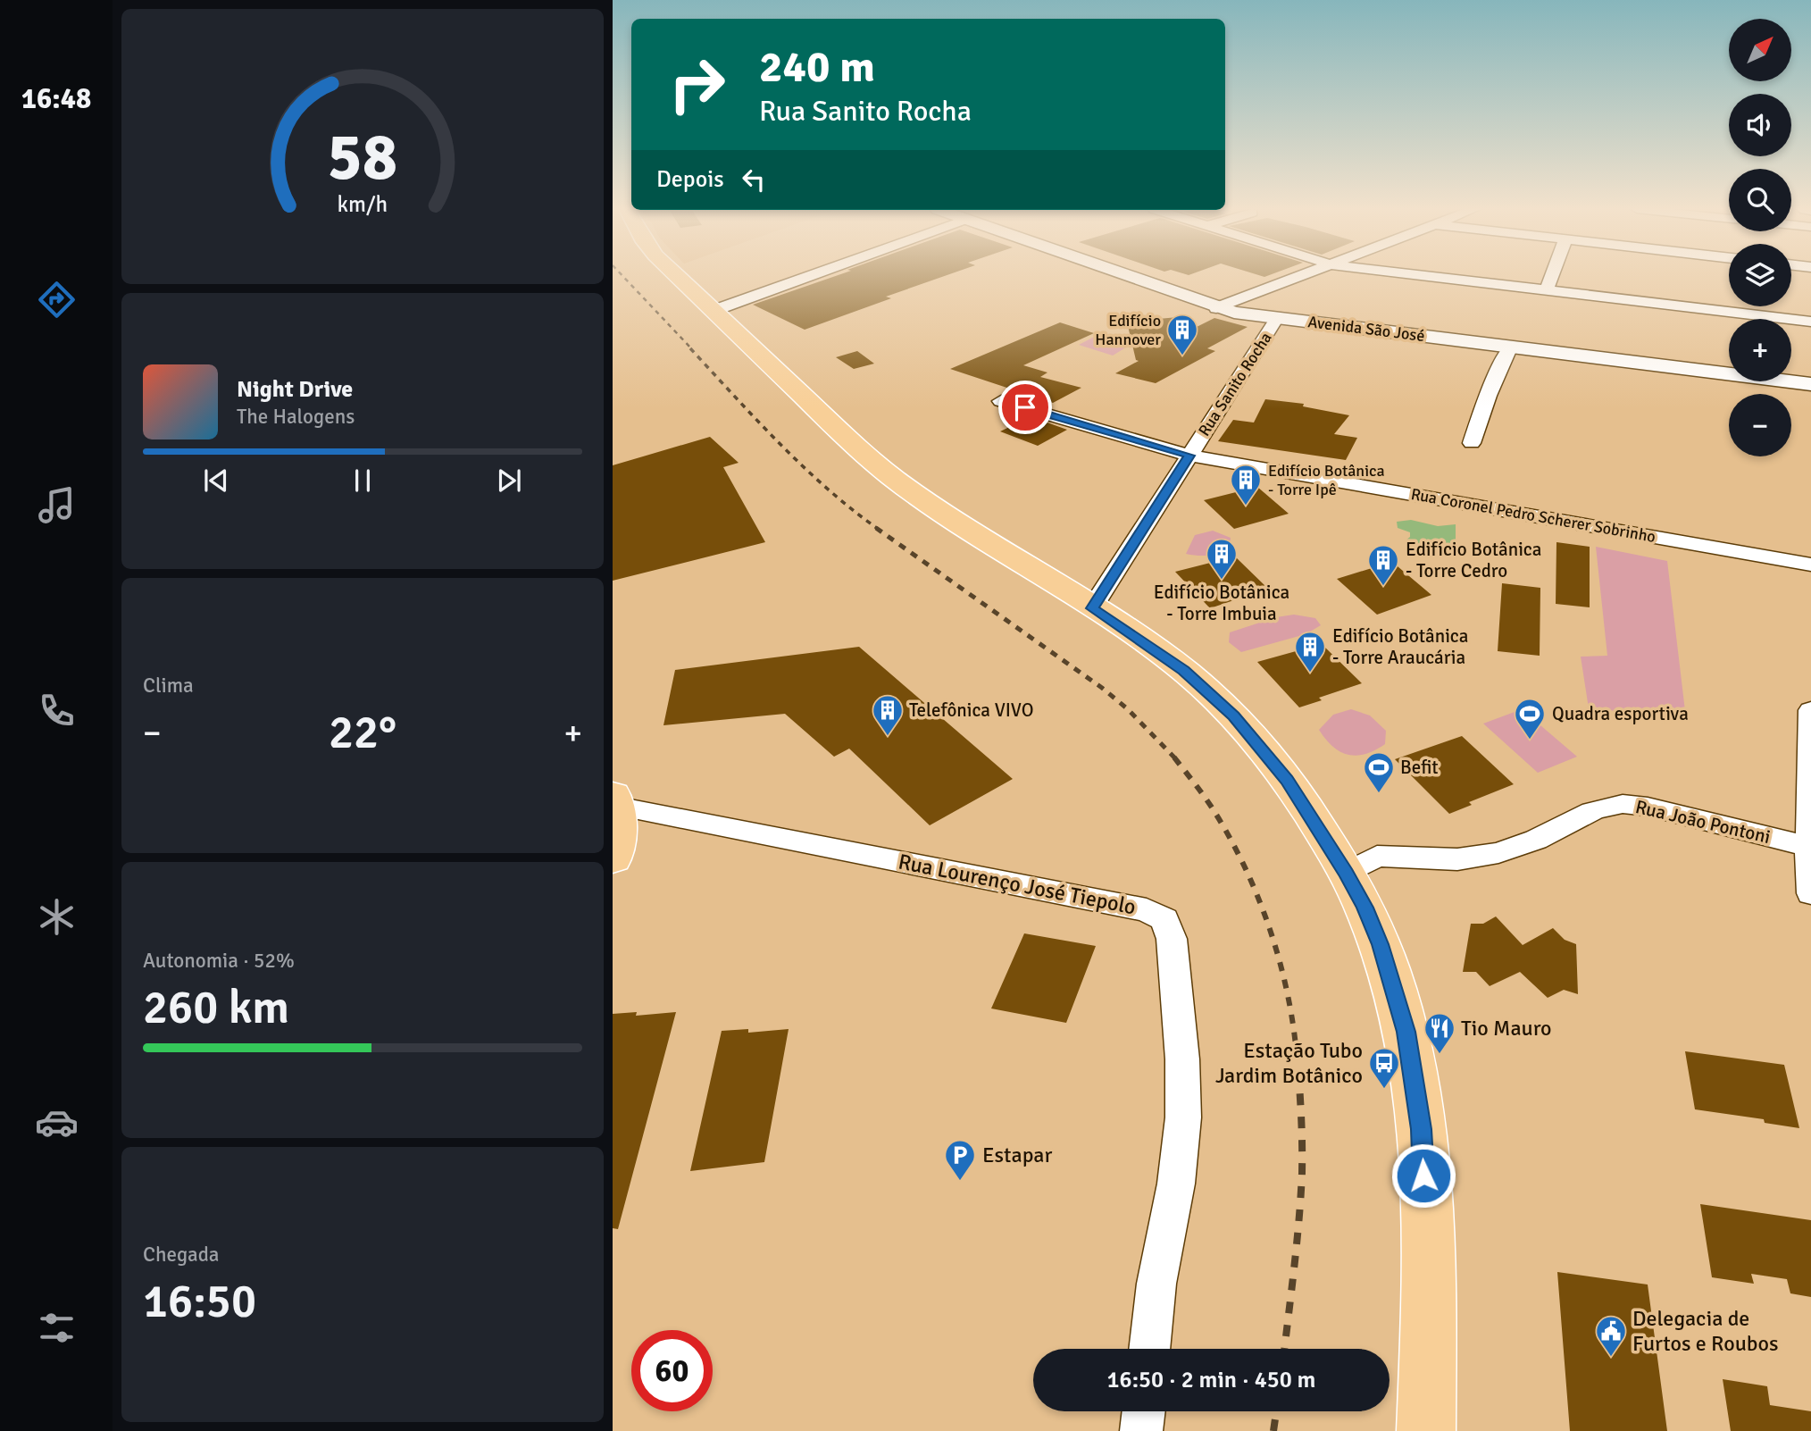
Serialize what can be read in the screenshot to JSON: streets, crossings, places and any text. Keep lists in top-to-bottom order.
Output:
{
  "streets": {
    "street": [
      "Avenida São José",
      "Rua Sanito Rocha",
      "Rua Coronel Pedro Scherer Sobrinho",
      "Rua João Pontoni",
      "Rua Lourenço José Tiepolo"
    ]
  },
  "crossings": [
    ["Avenida São José", "Rua Sanito Rocha"],
    ["Rua Sanito Rocha", "Rua Coronel Pedro Scherer Sobrinho"]
  ],
  "places": {
    "building": [
      "Edifício Hannover",
      "Edifício Botânica - Torre Ipê",
      "Edifício Botânica - Torre Imbuia",
      "Edifício Botânica - Torre Cedro",
      "Edifício Botânica - Torre Araucária",
      "Telefônica VIVO"
    ],
    "sports": ["Quadra esportiva", "Befit"],
    "restaurant": ["Tio Mauro"],
    "bus stop": ["Estação Tubo Jardim Botânico"],
    "parking": ["Estapar"],
    "public building": ["Delegacia de Furtos e Roubos"]
  },
  "north": "top right",
  "page": {
    "tabs": "16:48",
    "map_buttons": ["+", "−"],
    "turn": ["240 m", "Rua Sanito Rocha"],
    "then": "Depois",
    "song": ["Night Drive", "The Halogens"],
    "tile": [
      "Clima",
      ["Autonomia · 52%", "260 km"],
      ["Chegada", "16:50"]
    ],
    "heat": ["−", "22°", "+"],
    "limit": "60",
    "trip": "16:50 · 2 min · 450 m",
    "gauge": ["58", "km/h"]
  }
}
